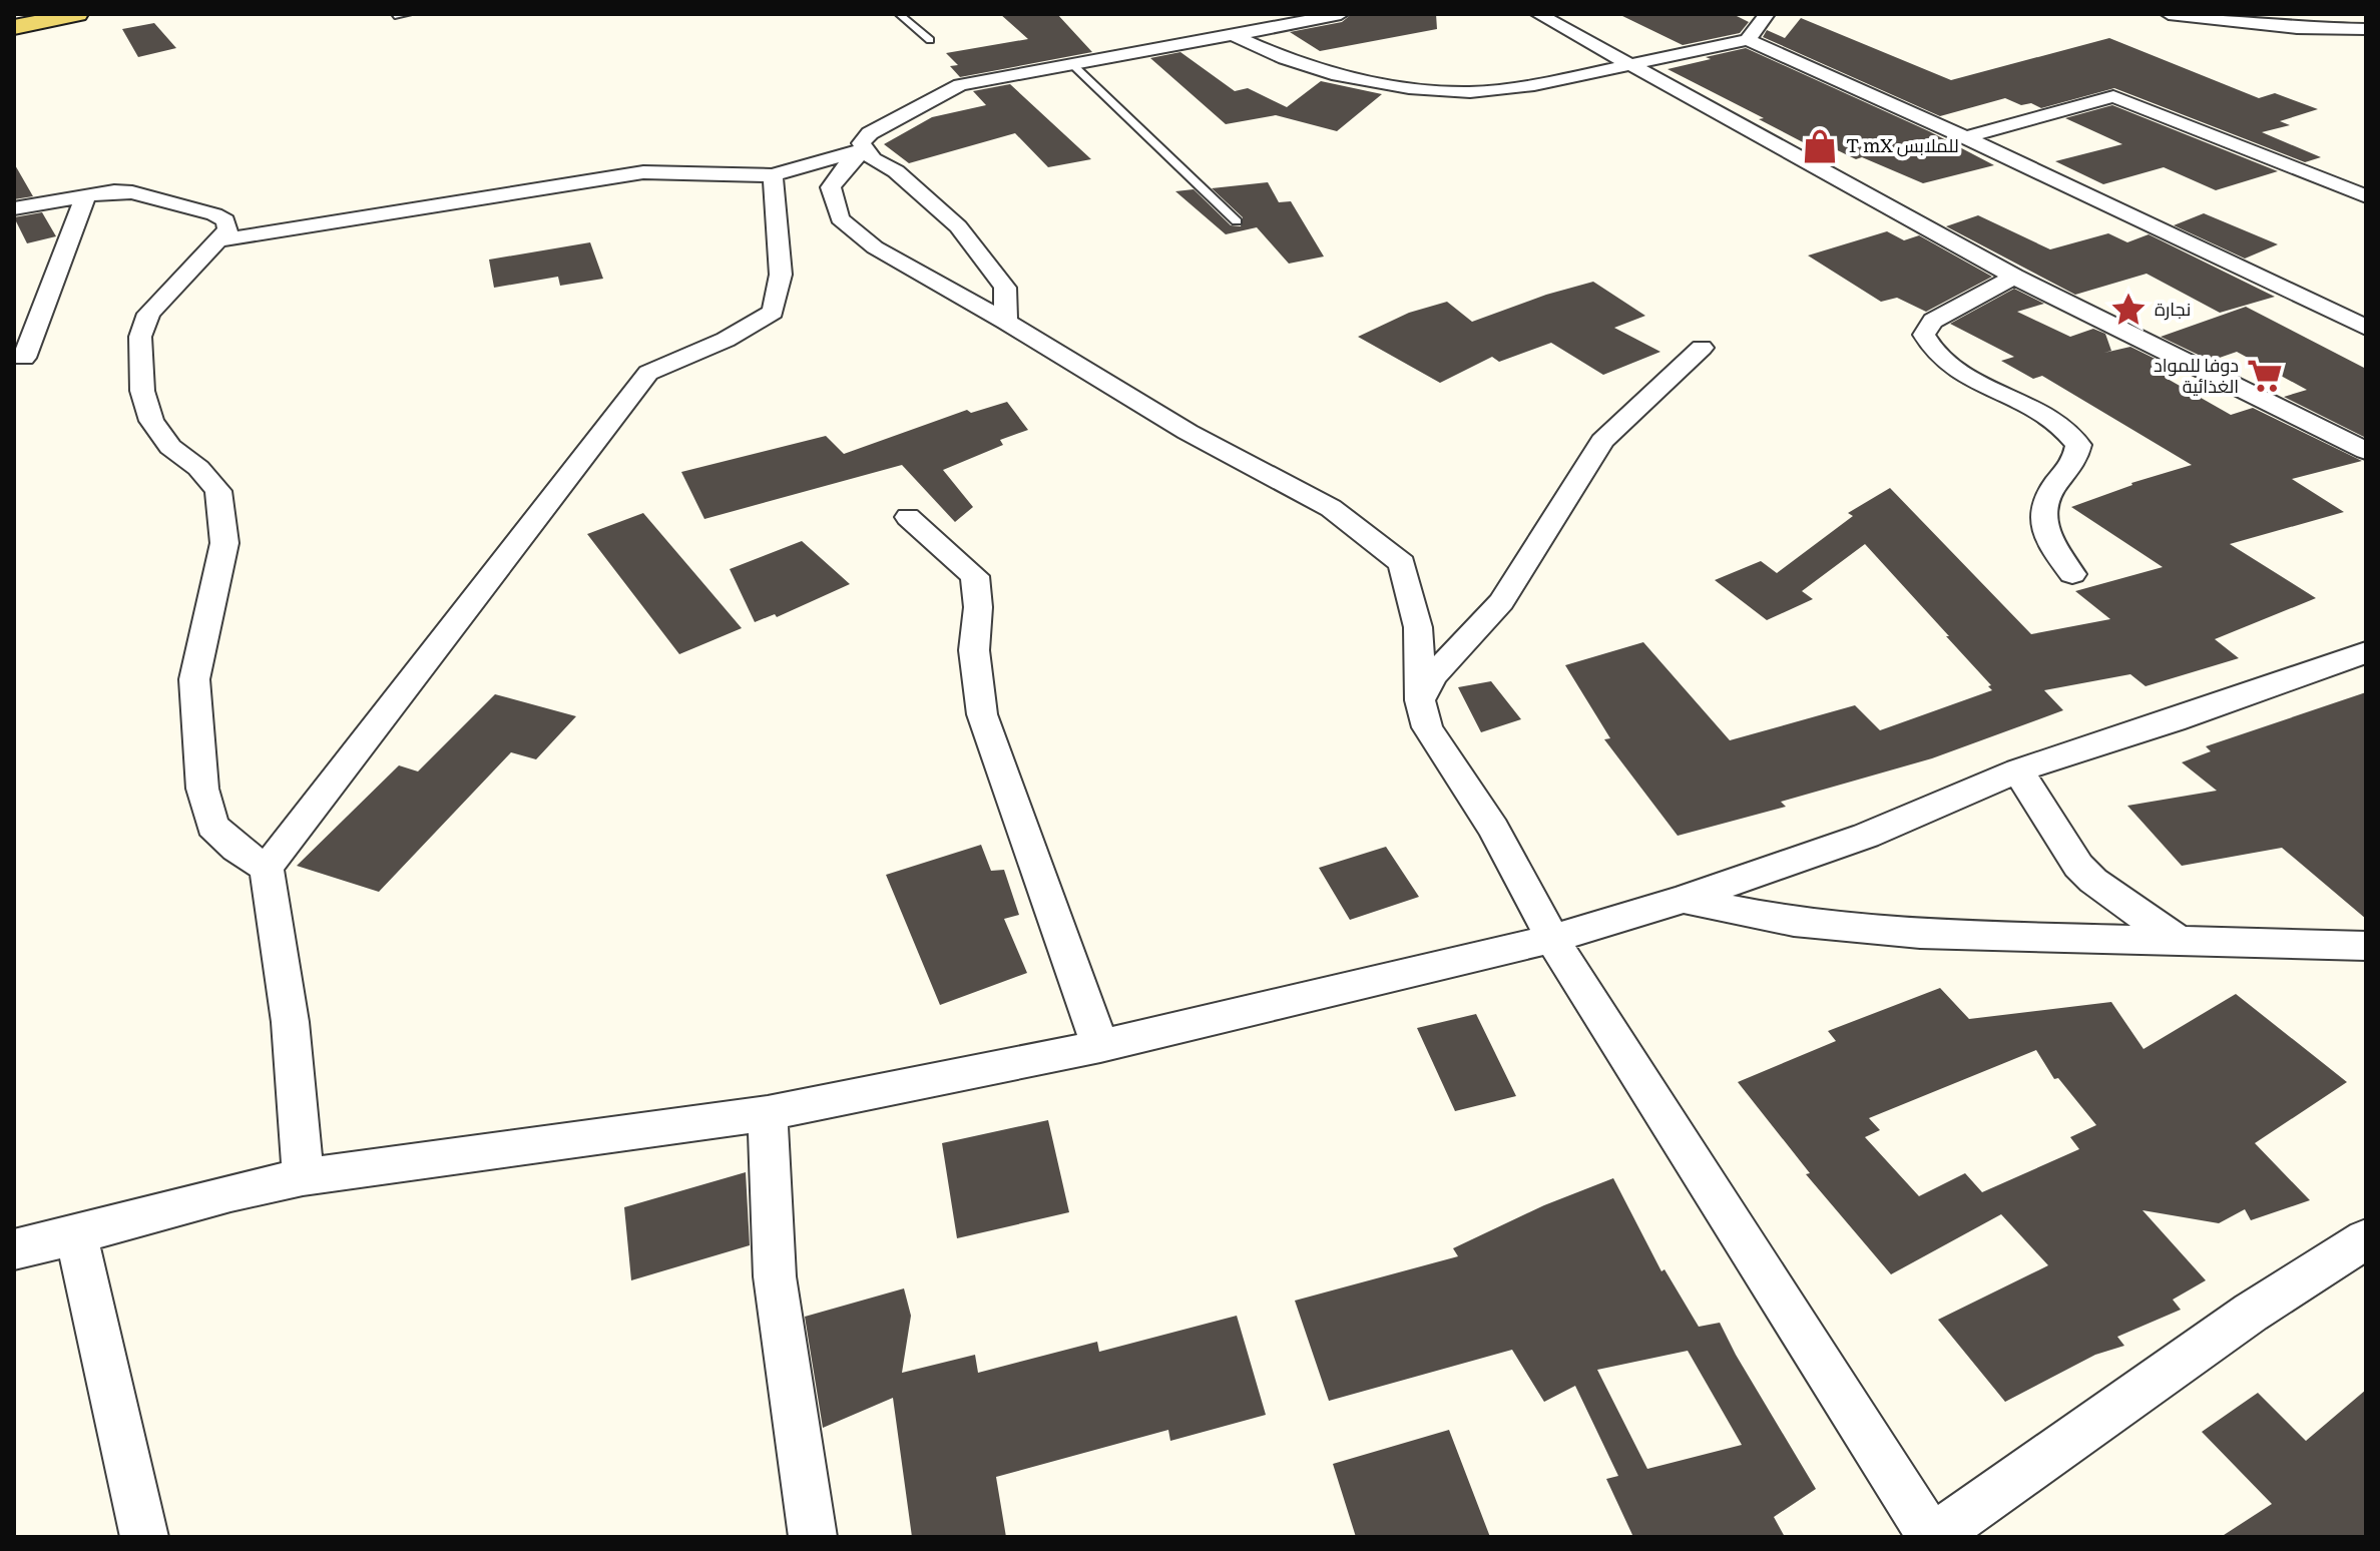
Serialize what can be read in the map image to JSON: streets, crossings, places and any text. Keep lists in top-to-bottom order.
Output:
{
  "places": {
    "shop": ["T mX للملابس"],
    "place": ["نجارة"],
    "supermarket": ["دوفا للمواد الغذائية"]
  }
}
